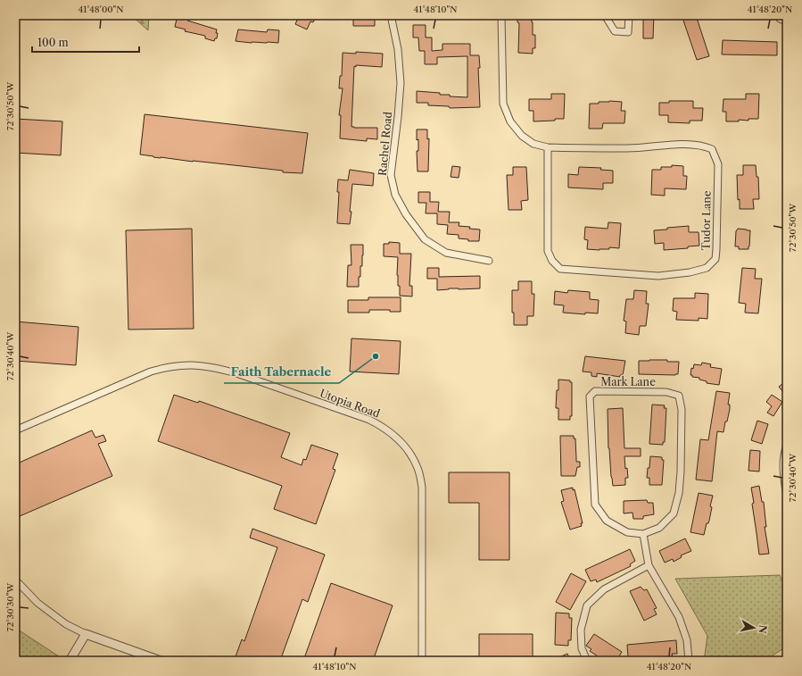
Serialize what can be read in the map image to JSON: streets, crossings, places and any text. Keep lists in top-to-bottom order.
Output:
{
  "streets": {
    "street": [
      "Rachel Road",
      "Tudor Lane",
      "Mark Lane",
      "Utopia Road"
    ]
  },
  "places": ["Faith Tabernacle"],
  "scale_bar": "100 m",
  "north": "right",
  "coordinates": [
    "41°48'00\"N",
    "41°48'10\"N",
    "41°48'20\"N",
    "72°30'50\"W",
    "72°30'40\"W",
    "72°30'30\"W"
  ]
}
